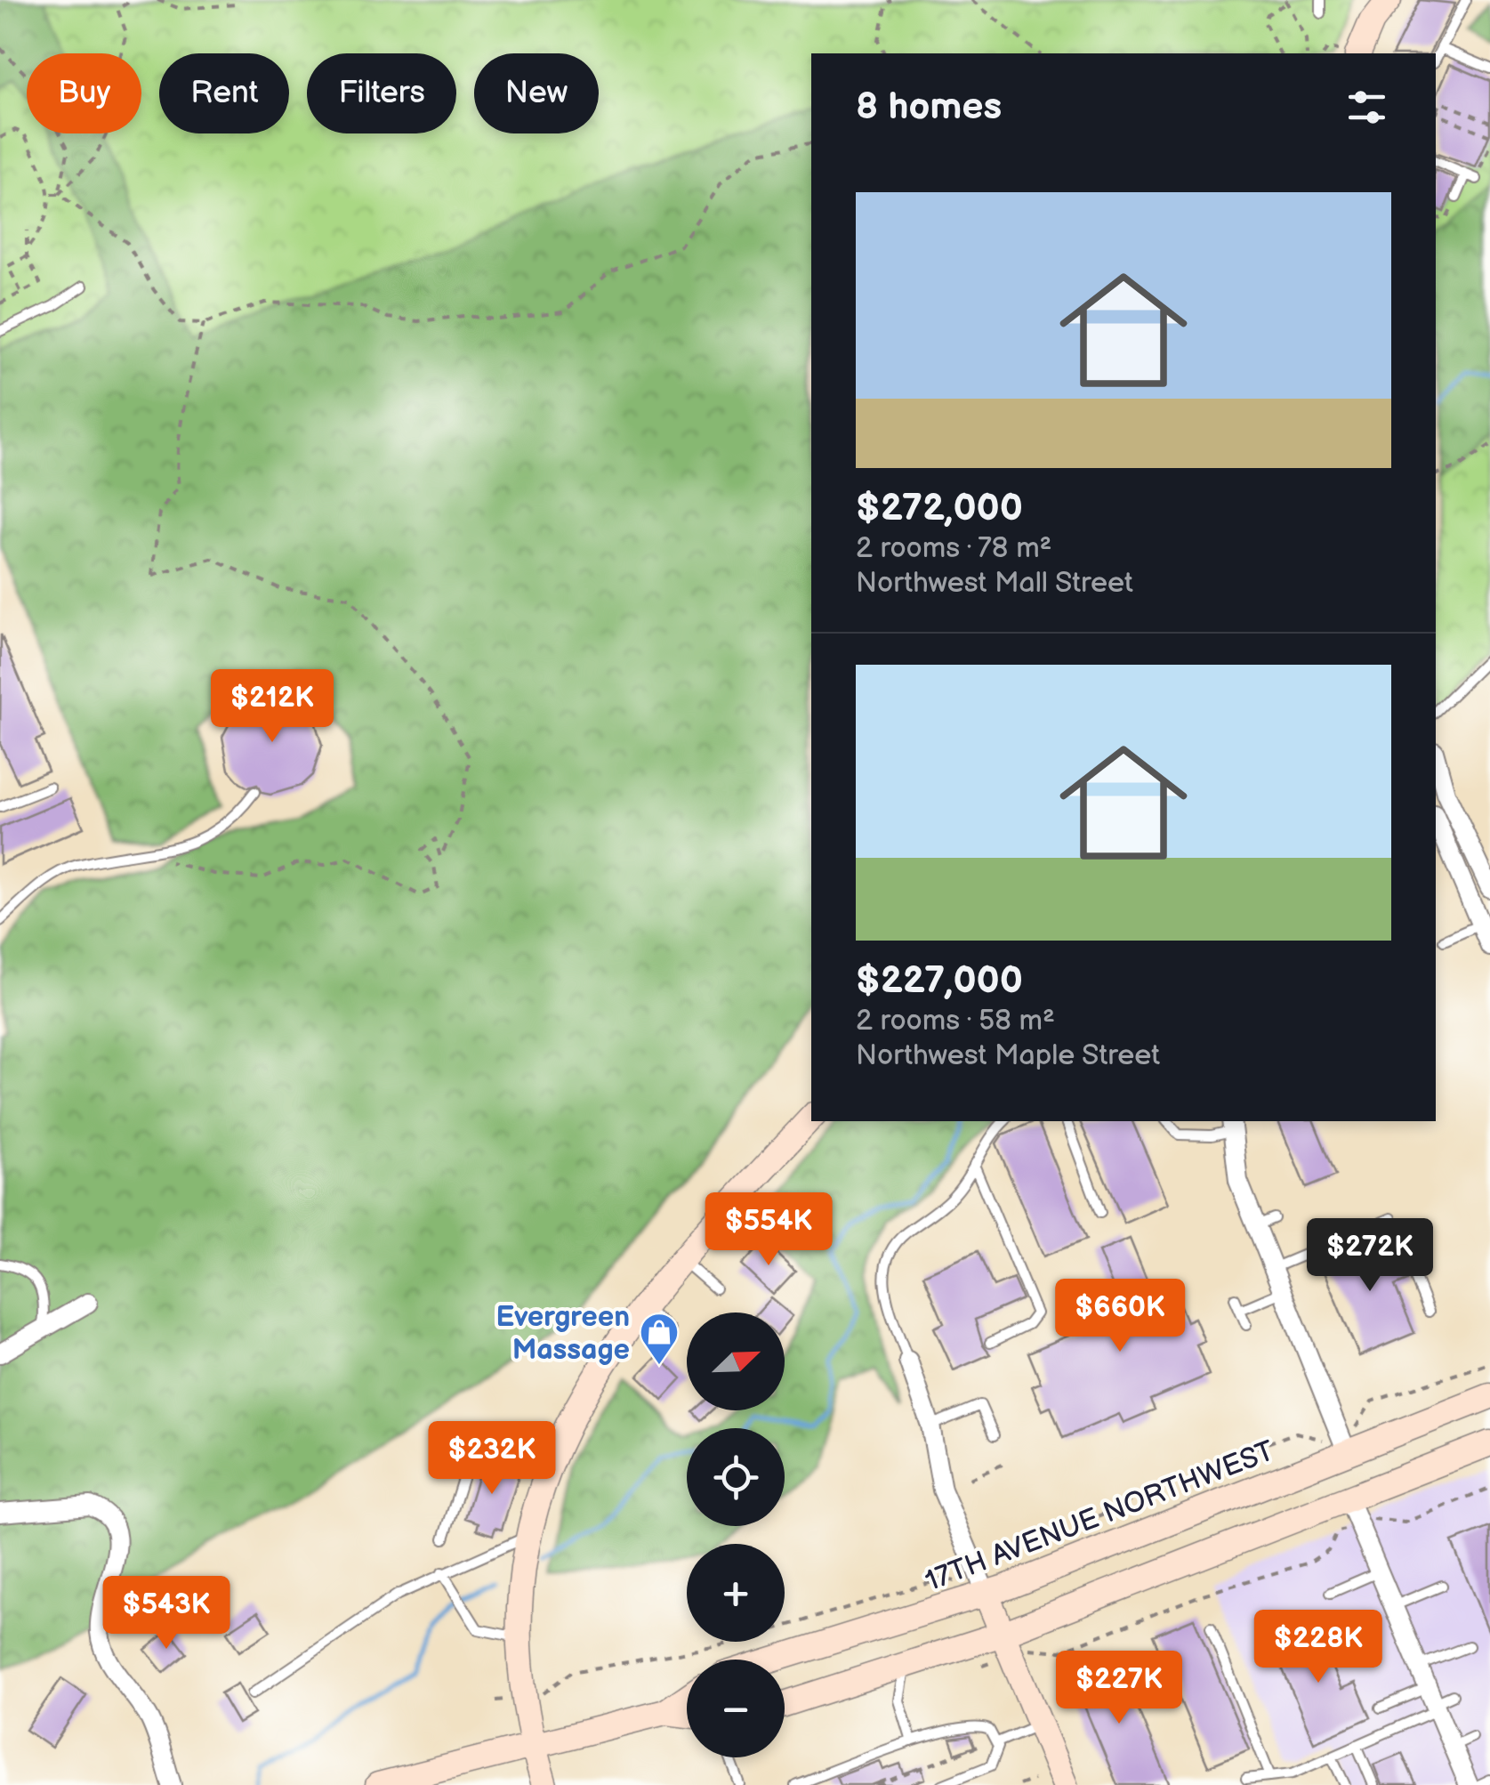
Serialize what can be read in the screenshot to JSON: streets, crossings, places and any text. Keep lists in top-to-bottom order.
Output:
{
  "streets": {
    "main road": ["17TH AVENUE NORTHWEST"]
  },
  "places": {
    "shop": ["Evergreen Massage"]
  },
  "north": "top right",
  "page": {
    "chip": [
      "Buy",
      "Rent",
      "Filters",
      "New"
    ],
    "heading": "8 homes",
    "list": [
      {
        "name": "$272,000",
        "note": "2 rooms · 78 m² · Northwest Mall Street"
      },
      {
        "name": "$227,000",
        "note": "2 rooms · 58 m² · Northwest Maple Street"
      }
    ],
    "price": [
      "$212K",
      "$554K",
      "$272K",
      "$660K",
      "$232K",
      "$543K",
      "$228K",
      "$227K"
    ],
    "map_buttons": ["+", "−"]
  }
}
